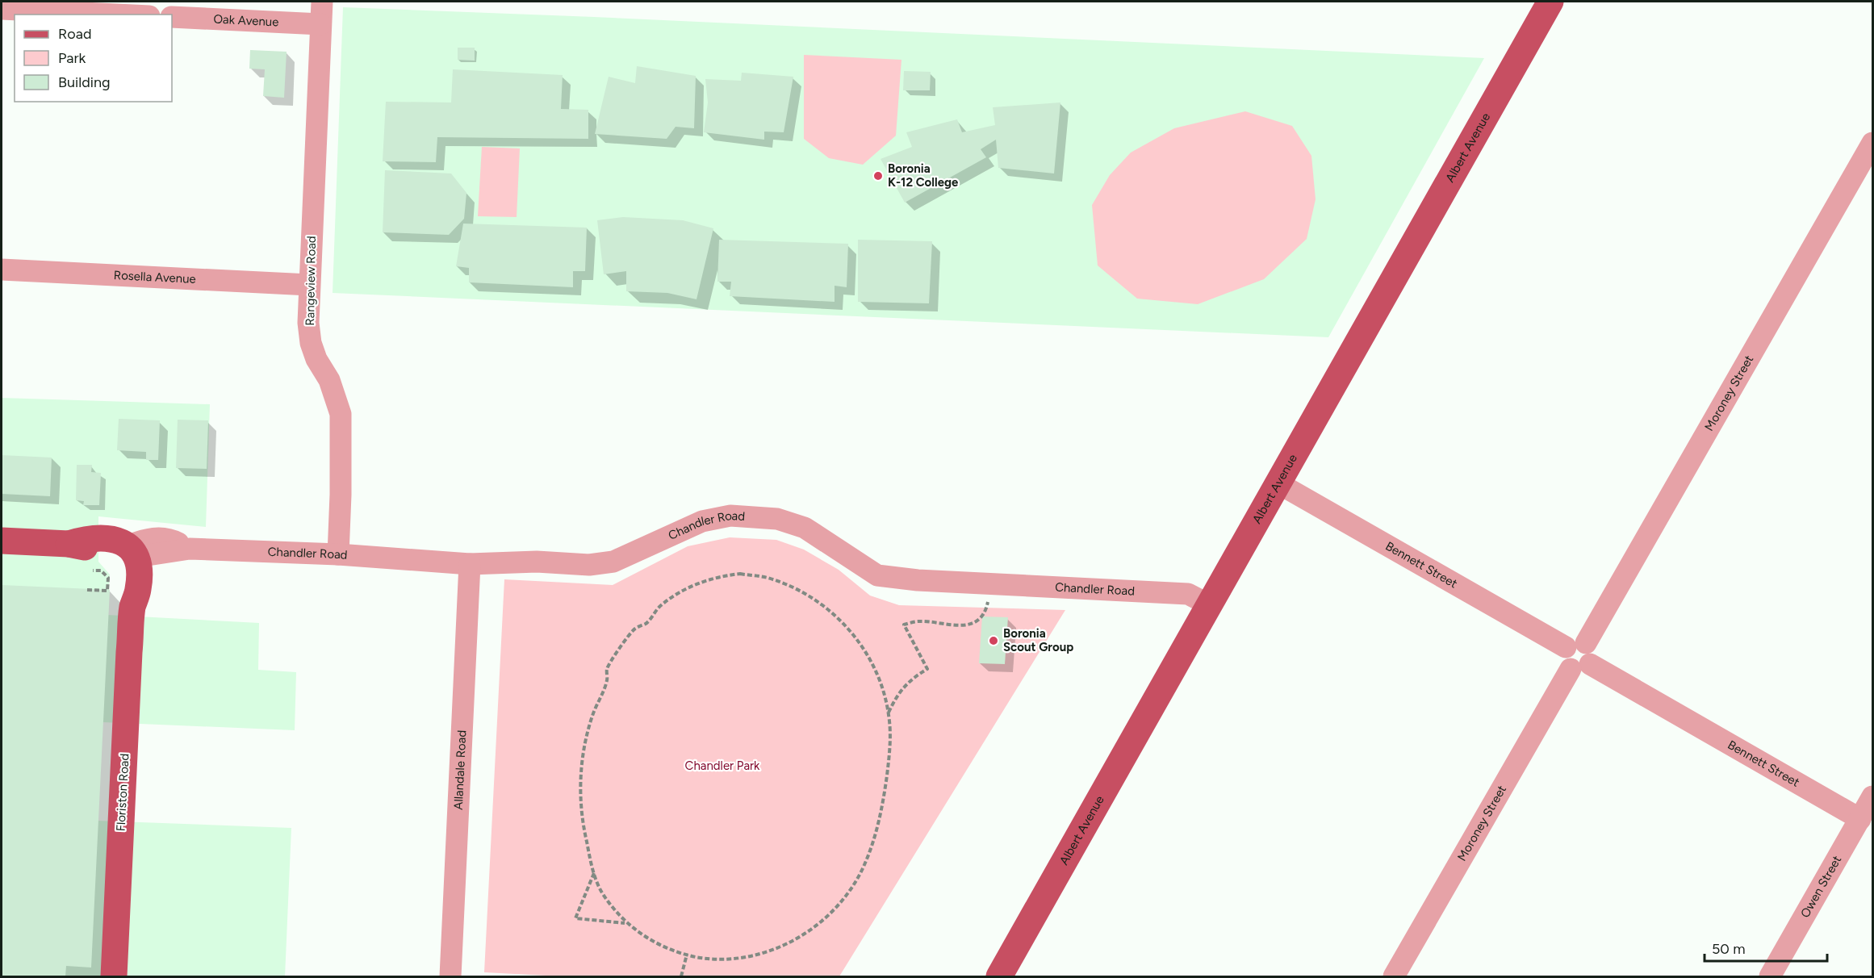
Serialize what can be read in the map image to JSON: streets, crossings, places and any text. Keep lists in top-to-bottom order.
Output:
{
  "streets": {
    "main road": ["Albert Avenue", "Floriston Road"],
    "street": [
      "Oak Avenue",
      "Rosella Avenue",
      "Rangeview Road",
      "Moroney Street",
      "Chandler Road",
      "Bennett Street",
      "Allandale Road",
      "Owen Street"
    ]
  },
  "crossings": [
    ["Oak Avenue", "Rangeview Road"],
    ["Albert Avenue", "Chandler Road"],
    ["Albert Avenue", "Bennett Street"],
    ["Rosella Avenue", "Rangeview Road"],
    ["Rangeview Road", "Chandler Road"],
    ["Moroney Street", "Bennett Street"],
    ["Chandler Road", "Allandale Road"],
    ["Chandler Road", "Floriston Road"],
    ["Bennett Street", "Owen Street"]
  ],
  "parks": ["Chandler Park"],
  "places": ["Boronia K-12 College", "Boronia Scout Group"],
  "legend": ["Road", "Park", "Building"],
  "scale_bar": "50 m"
}
